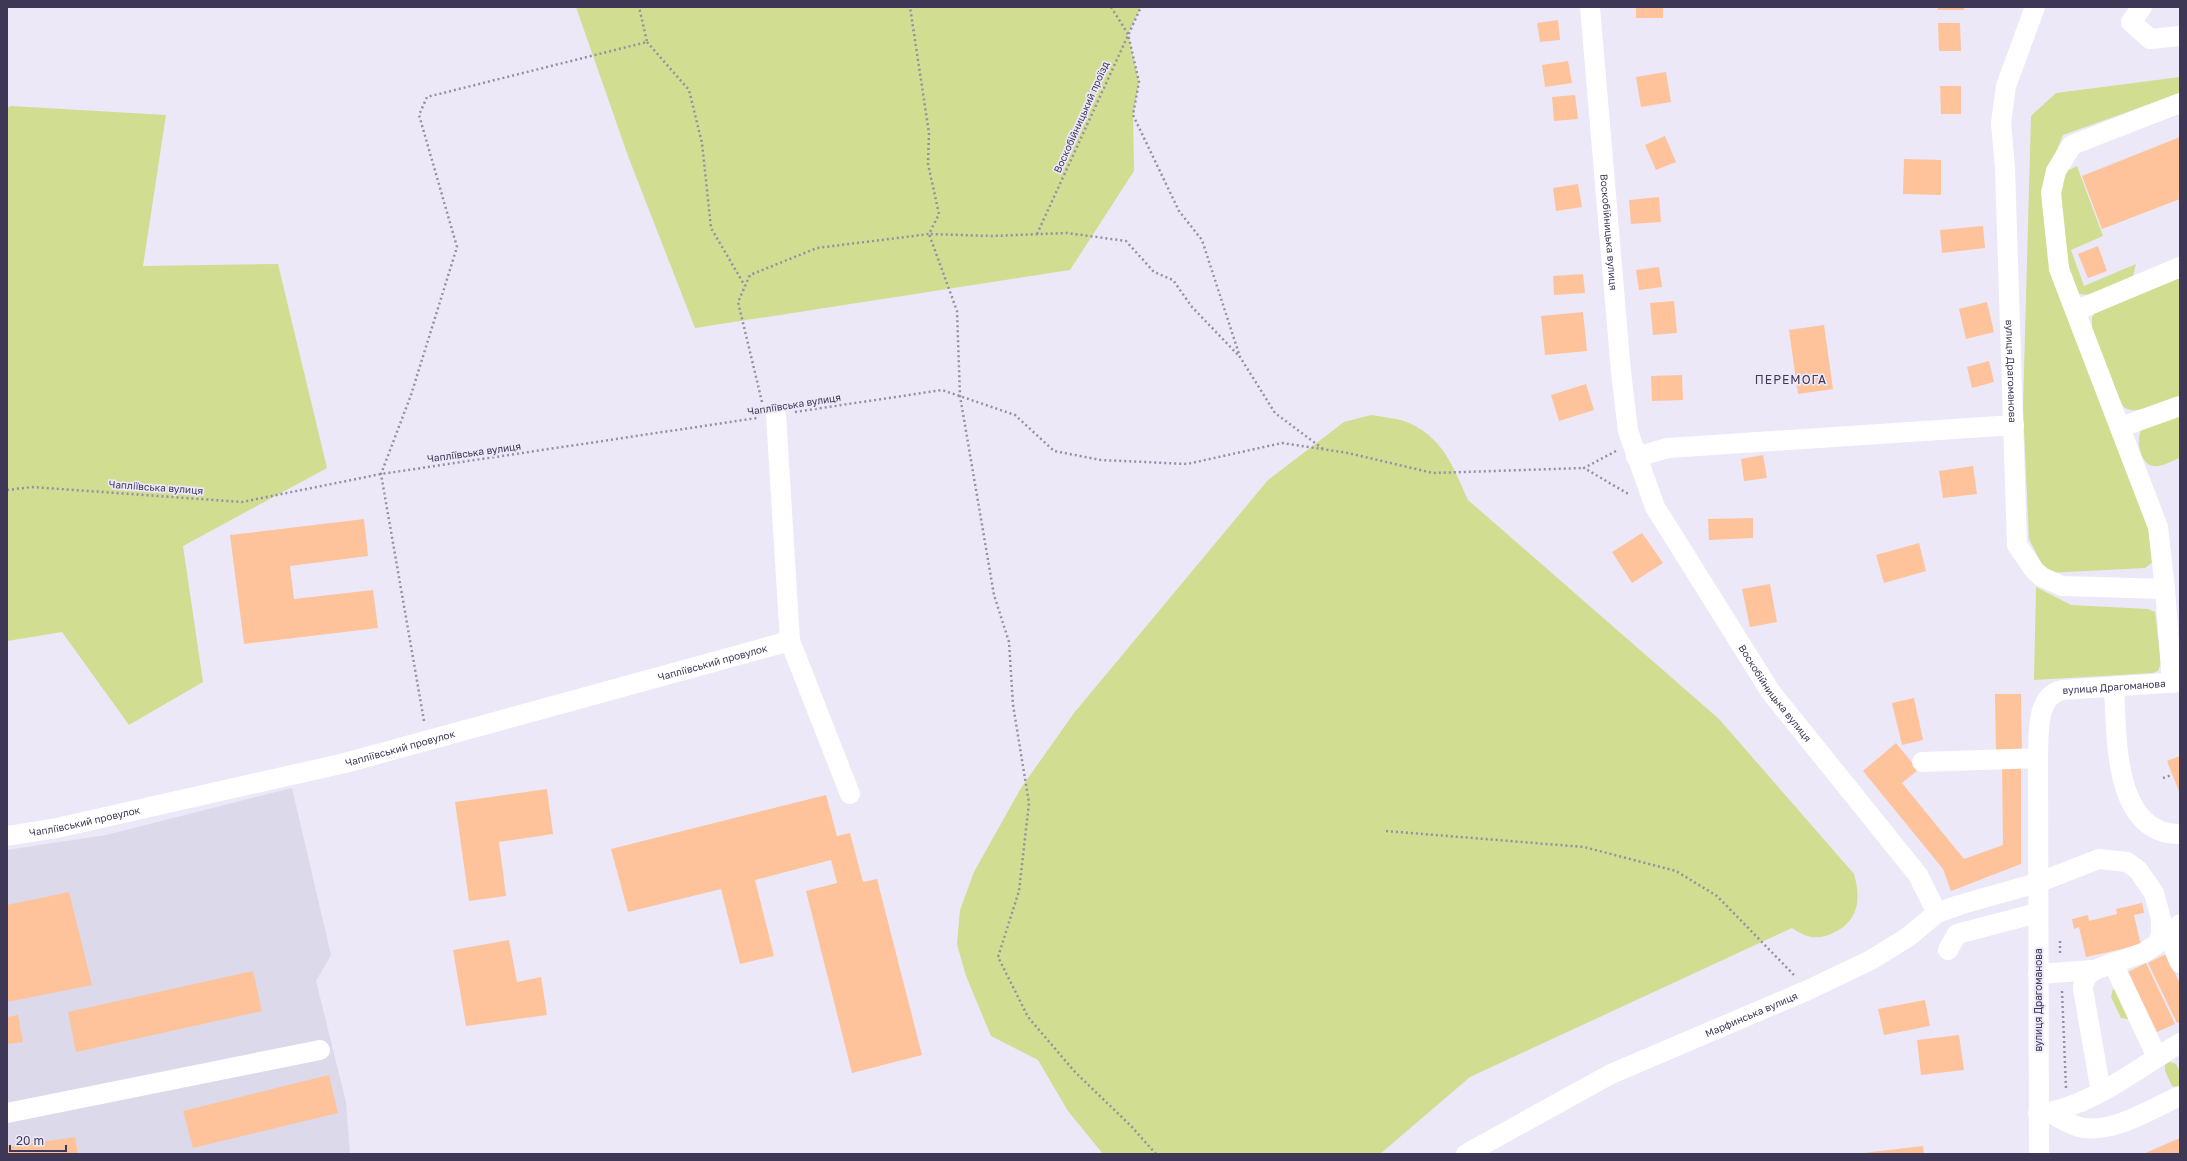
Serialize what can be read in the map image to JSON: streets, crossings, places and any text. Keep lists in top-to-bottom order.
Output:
{
  "streets": {
    "street": [
      "Воскобійницька вулиця",
      "вулиця Драгоманова",
      "Чапліївський провулок",
      "Марфинська вулиця"
    ],
    "path": ["Воскобійницький проїзд", "Чапліївська вулиця"]
  },
  "crossings": [
    ["Воскобійницька вулиця", "Марфинська вулиця"],
    ["вулиця Драгоманова", "Марфинська вулиця"]
  ],
  "districts": ["ПЕРЕМОГА"],
  "scale_bar": "20 m"
}
